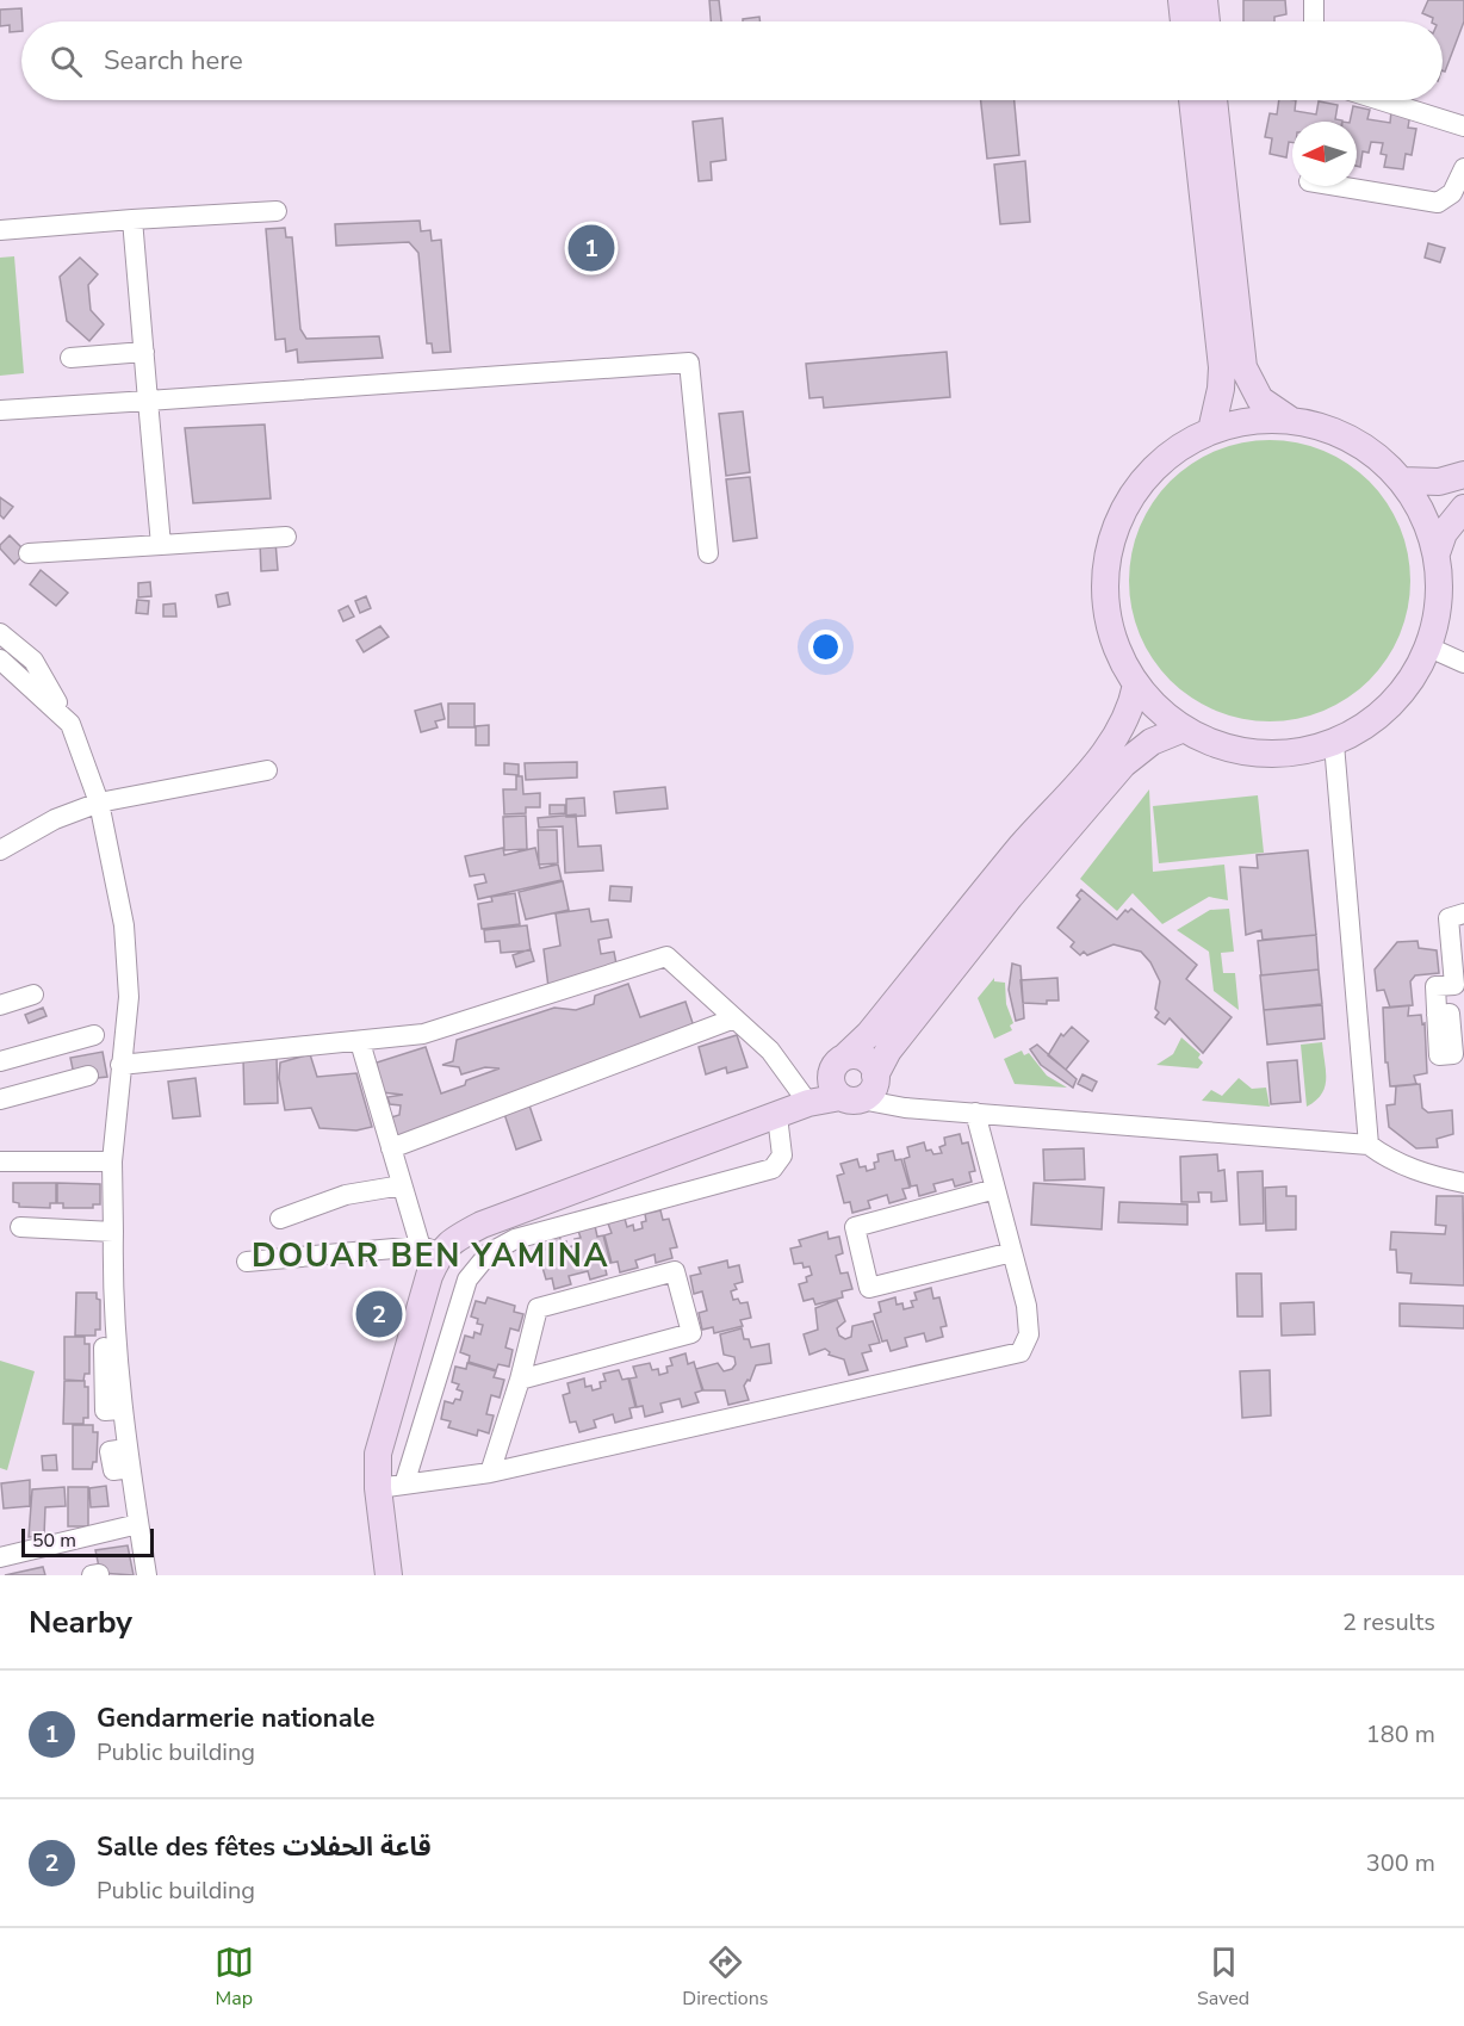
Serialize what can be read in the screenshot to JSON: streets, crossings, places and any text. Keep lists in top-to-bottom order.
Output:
{
  "districts": ["DOUAR BEN YAMINA"],
  "scale_bar": "50 m",
  "north": "left",
  "page": {
    "search": "Search here",
    "pins": ["1", "2"],
    "scale": "50 m",
    "heading": ["Nearby", "2 results"],
    "list": [
      {
        "mark": "1",
        "name": "Gendarmerie nationale",
        "note": "Public building",
        "value": "180 m"
      },
      {
        "mark": "2",
        "name": "Salle des fêtes قاعة الحفلات",
        "note": "Public building",
        "value": "300 m"
      }
    ],
    "nav": ["Map", "Directions", "Saved"]
  }
}
